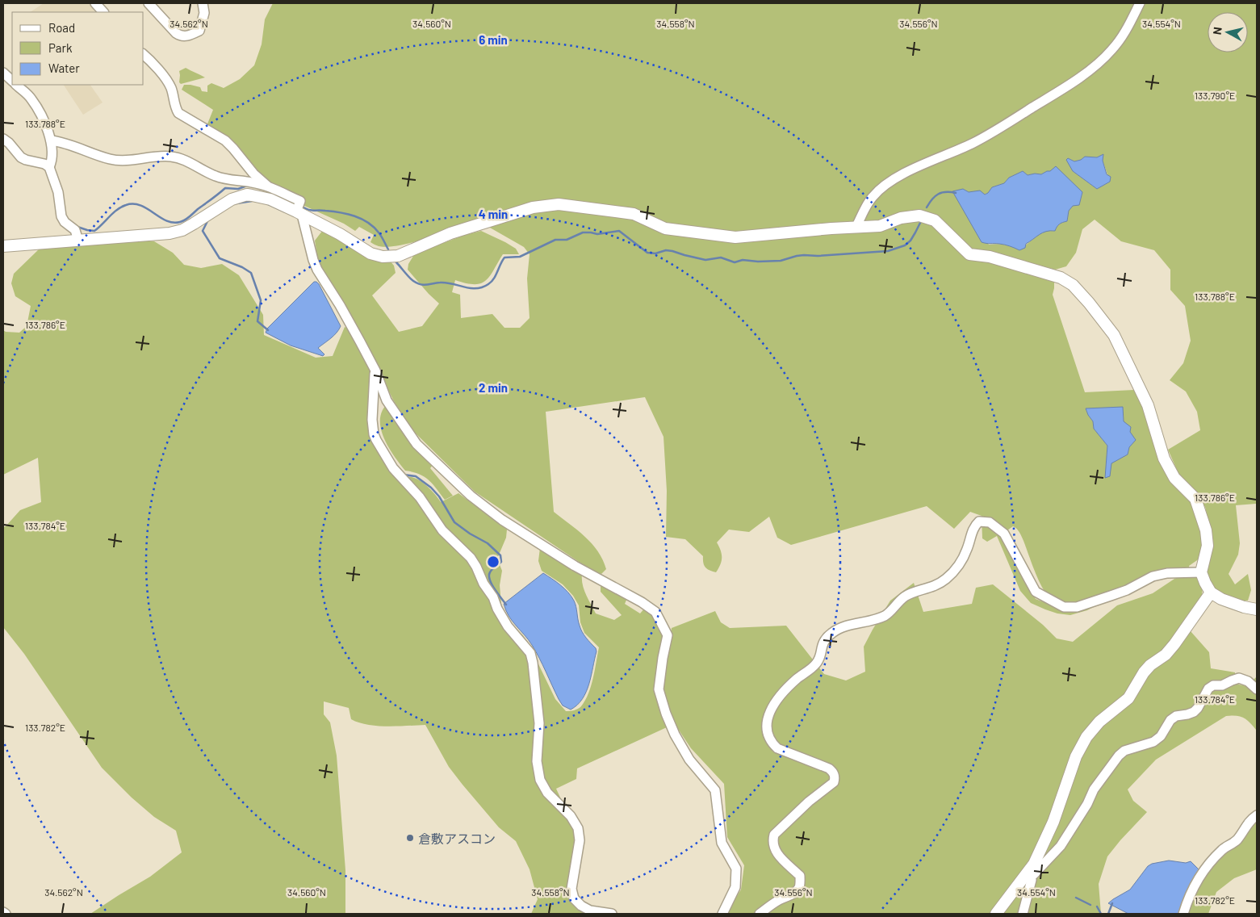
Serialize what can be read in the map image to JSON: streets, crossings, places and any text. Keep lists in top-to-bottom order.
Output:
{
  "places": ["倉敷アスコン"],
  "legend": ["Road", "Park", "Water"],
  "north": "left",
  "coordinates": [
    "34.562°N",
    "34.560°N",
    "34.558°N",
    "34.556°N",
    "34.554°N",
    "133.790°E",
    "133.788°E",
    "133.786°E",
    "133.784°E",
    "133.782°E"
  ],
  "rings": ["6 min", "4 min", "2 min"]
}
